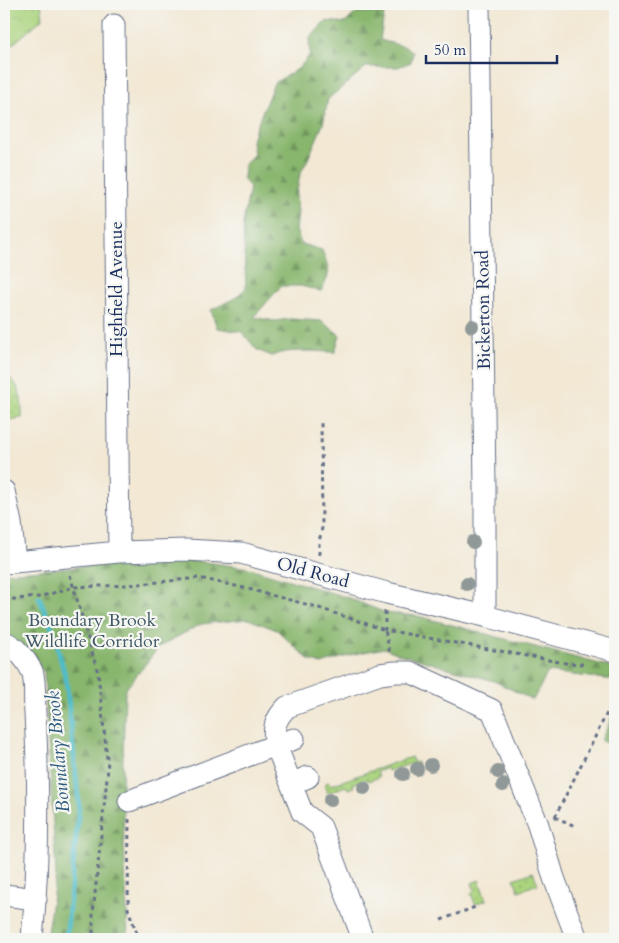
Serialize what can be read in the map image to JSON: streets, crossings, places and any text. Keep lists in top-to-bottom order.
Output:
{
  "streets": {
    "street": ["Highfield Avenue", "Bickerton Road", "Old Road"]
  },
  "crossings": [
    ["Highfield Avenue", "Old Road"],
    ["Bickerton Road", "Old Road"]
  ],
  "water": ["Boundary Brook"],
  "parks": ["Boundary Brook Wildlife Corridor"],
  "scale_bar": "50 m"
}
